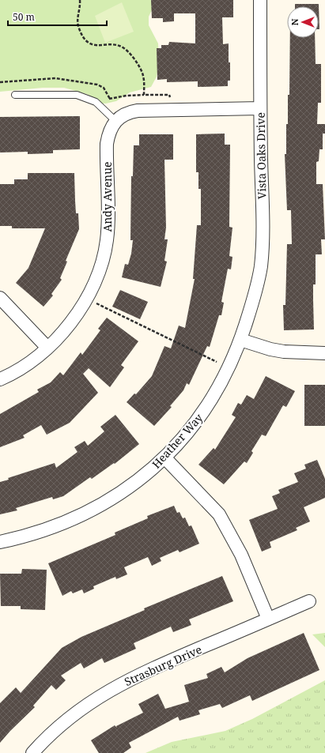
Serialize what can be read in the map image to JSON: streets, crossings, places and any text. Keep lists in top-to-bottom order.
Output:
{
  "streets": {
    "street": [
      "Vista Oaks Drive",
      "Andy Avenue",
      "Heather Way",
      "Strasburg Drive"
    ]
  },
  "crossings": [
    ["Vista Oaks Drive", "Andy Avenue"],
    ["Vista Oaks Drive", "Heather Way"]
  ],
  "scale_bar": "50 m",
  "north": "left"
}
